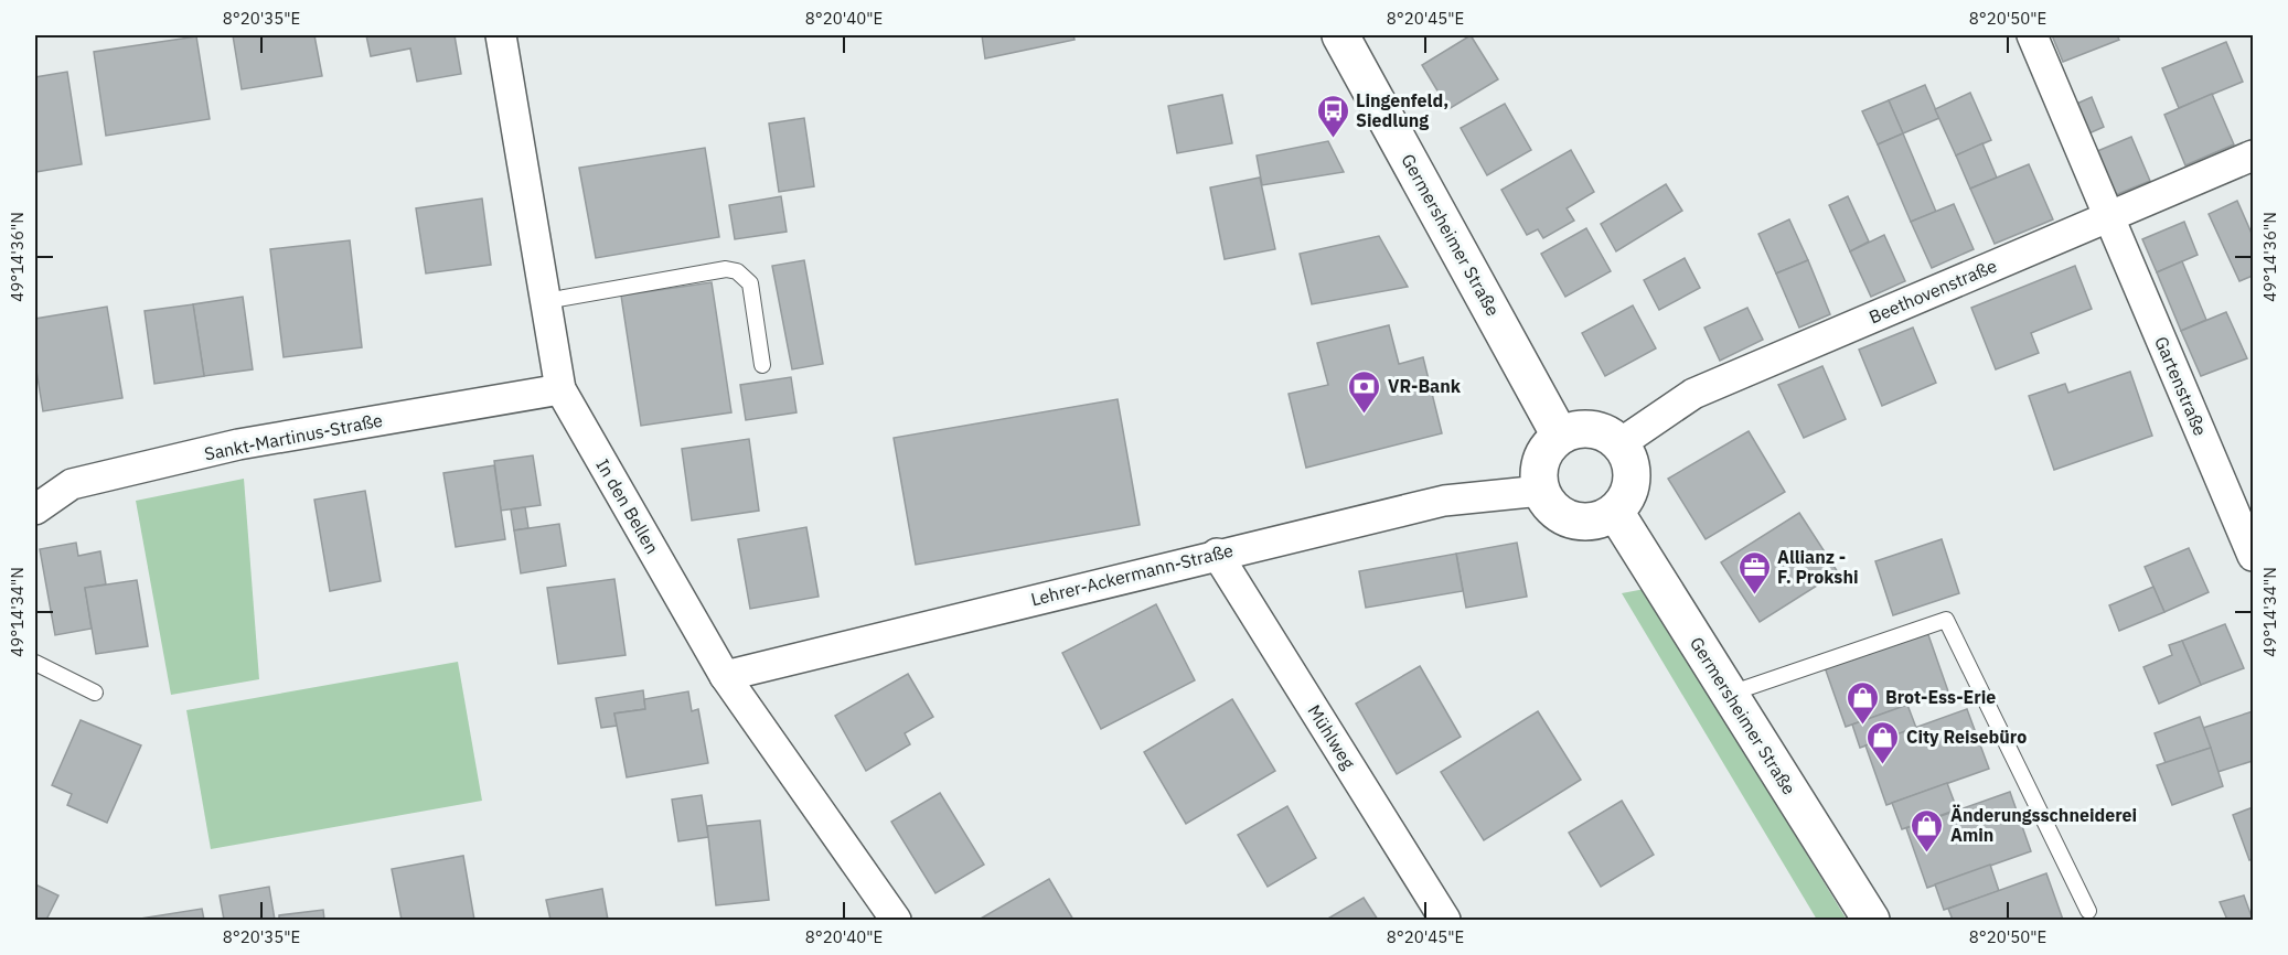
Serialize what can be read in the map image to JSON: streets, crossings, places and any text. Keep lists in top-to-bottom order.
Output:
{
  "streets": {
    "main road": ["Germersheimer Straße"],
    "street": [
      "Beethovenstraße",
      "Gartenstraße",
      "Sankt-Martinus-Straße",
      "In den Bellen",
      "Lehrer-Ackermann-Straße",
      "Mühlweg"
    ]
  },
  "crossings": [
    ["Germersheimer Straße", "Beethovenstraße"],
    ["Germersheimer Straße", "Lehrer-Ackermann-Straße"],
    ["Beethovenstraße", "Gartenstraße"],
    ["Beethovenstraße", "Lehrer-Ackermann-Straße"],
    ["Sankt-Martinus-Straße", "In den Bellen"],
    ["In den Bellen", "Lehrer-Ackermann-Straße"],
    ["Lehrer-Ackermann-Straße", "Mühlweg"]
  ],
  "places": {
    "bus stop": ["Lingenfeld, Siedlung"],
    "bank": ["VR-Bank"],
    "office": ["Allianz - F. Prokshi"],
    "shop": ["Brot-Ess-Erie", "City Reisebüro", "Änderungsschneiderei Amin"]
  },
  "coordinates": [
    "8°20'35\"E",
    "8°20'40\"E",
    "8°20'45\"E",
    "8°20'50\"E",
    "49°14'36\"N",
    "49°14'34\"N"
  ]
}
